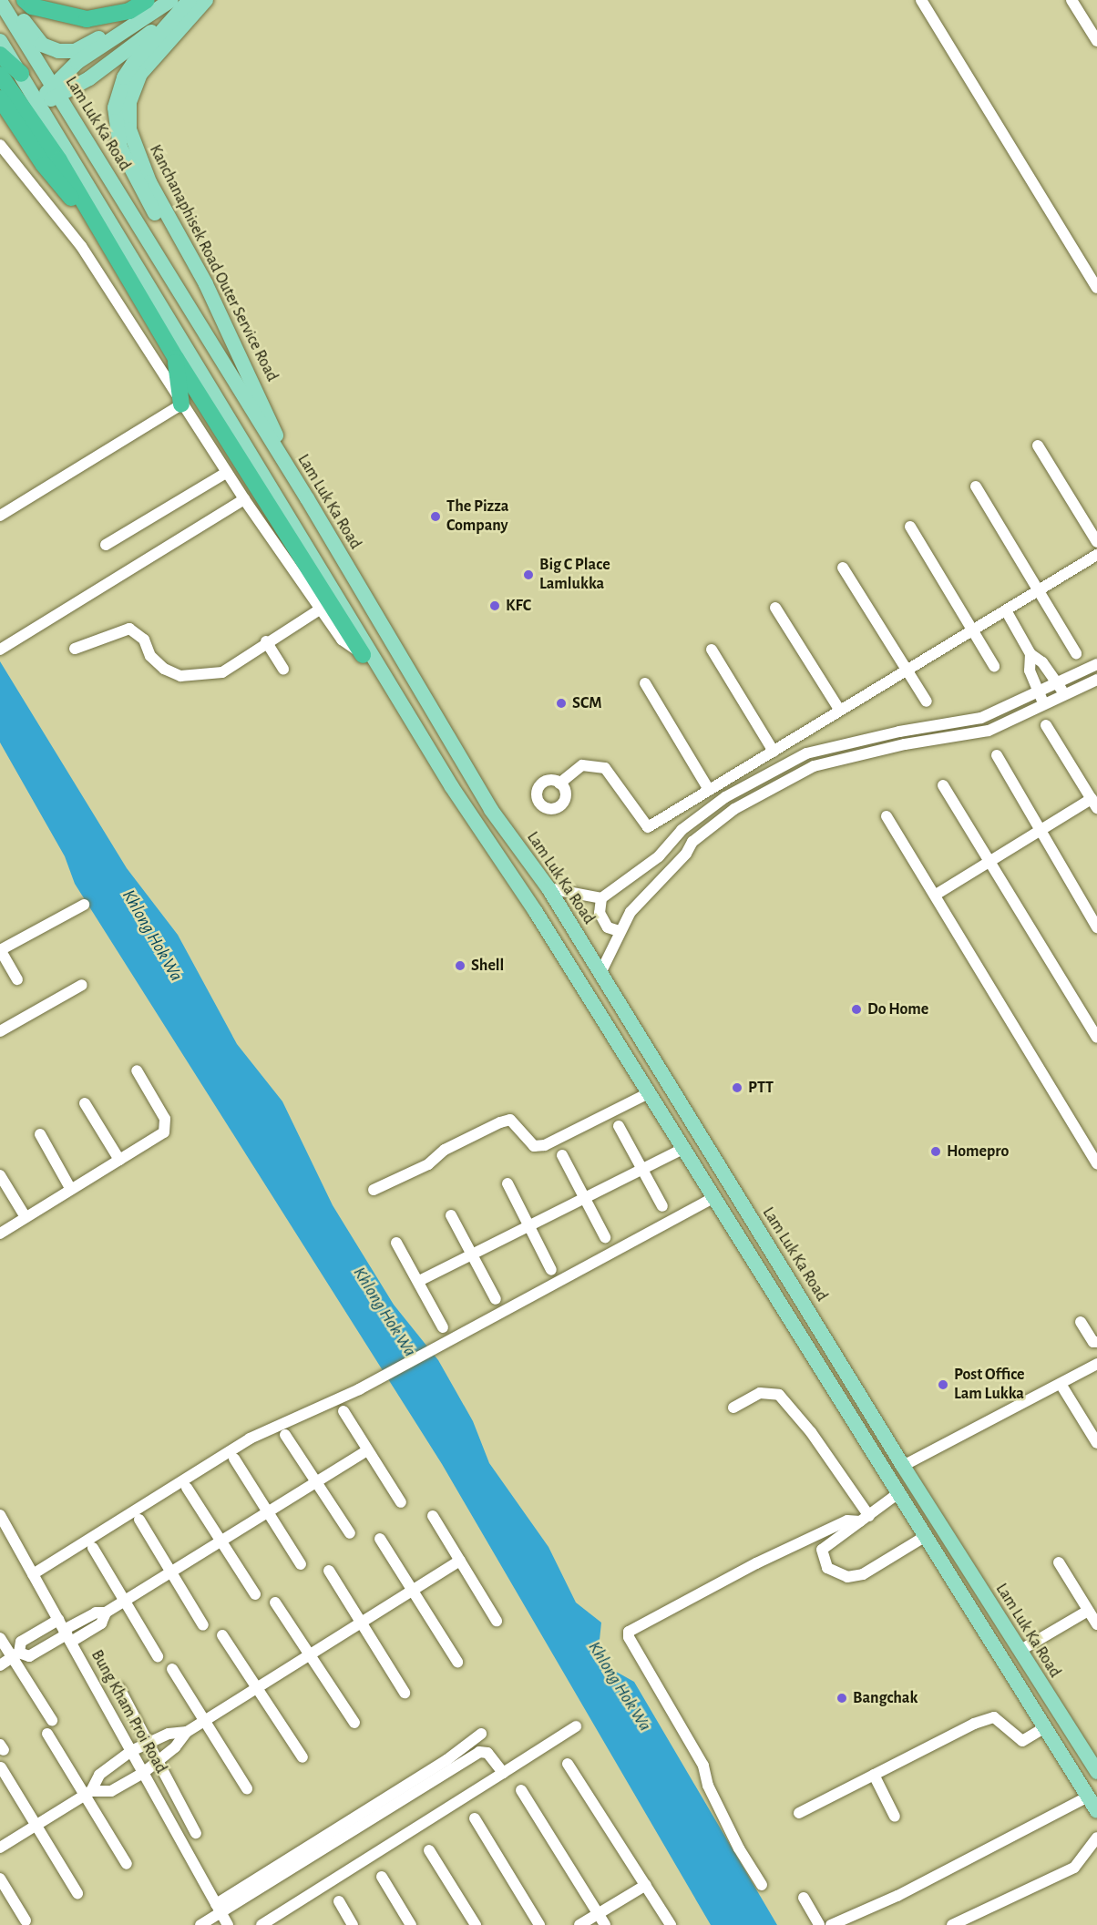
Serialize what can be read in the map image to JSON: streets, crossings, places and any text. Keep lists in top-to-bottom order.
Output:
{
  "streets": {
    "main road": ["Lam Luk Ka Road", "Kanchanaphisek Road Outer Service Road"],
    "street": ["Bung Kham Proi Road"]
  },
  "crossings": [
    ["Lam Luk Ka Road", "Kanchanaphisek Road Outer Service Road"]
  ],
  "water": ["Khlong Hok Wa"],
  "places": [
    "The Pizza Company",
    "Big C Place Lamlukka",
    "KFC",
    "SCM",
    "Shell",
    "Do Home",
    "PTT",
    "Homepro",
    "Post Office Lam Lukka",
    "Bangchak"
  ]
}
